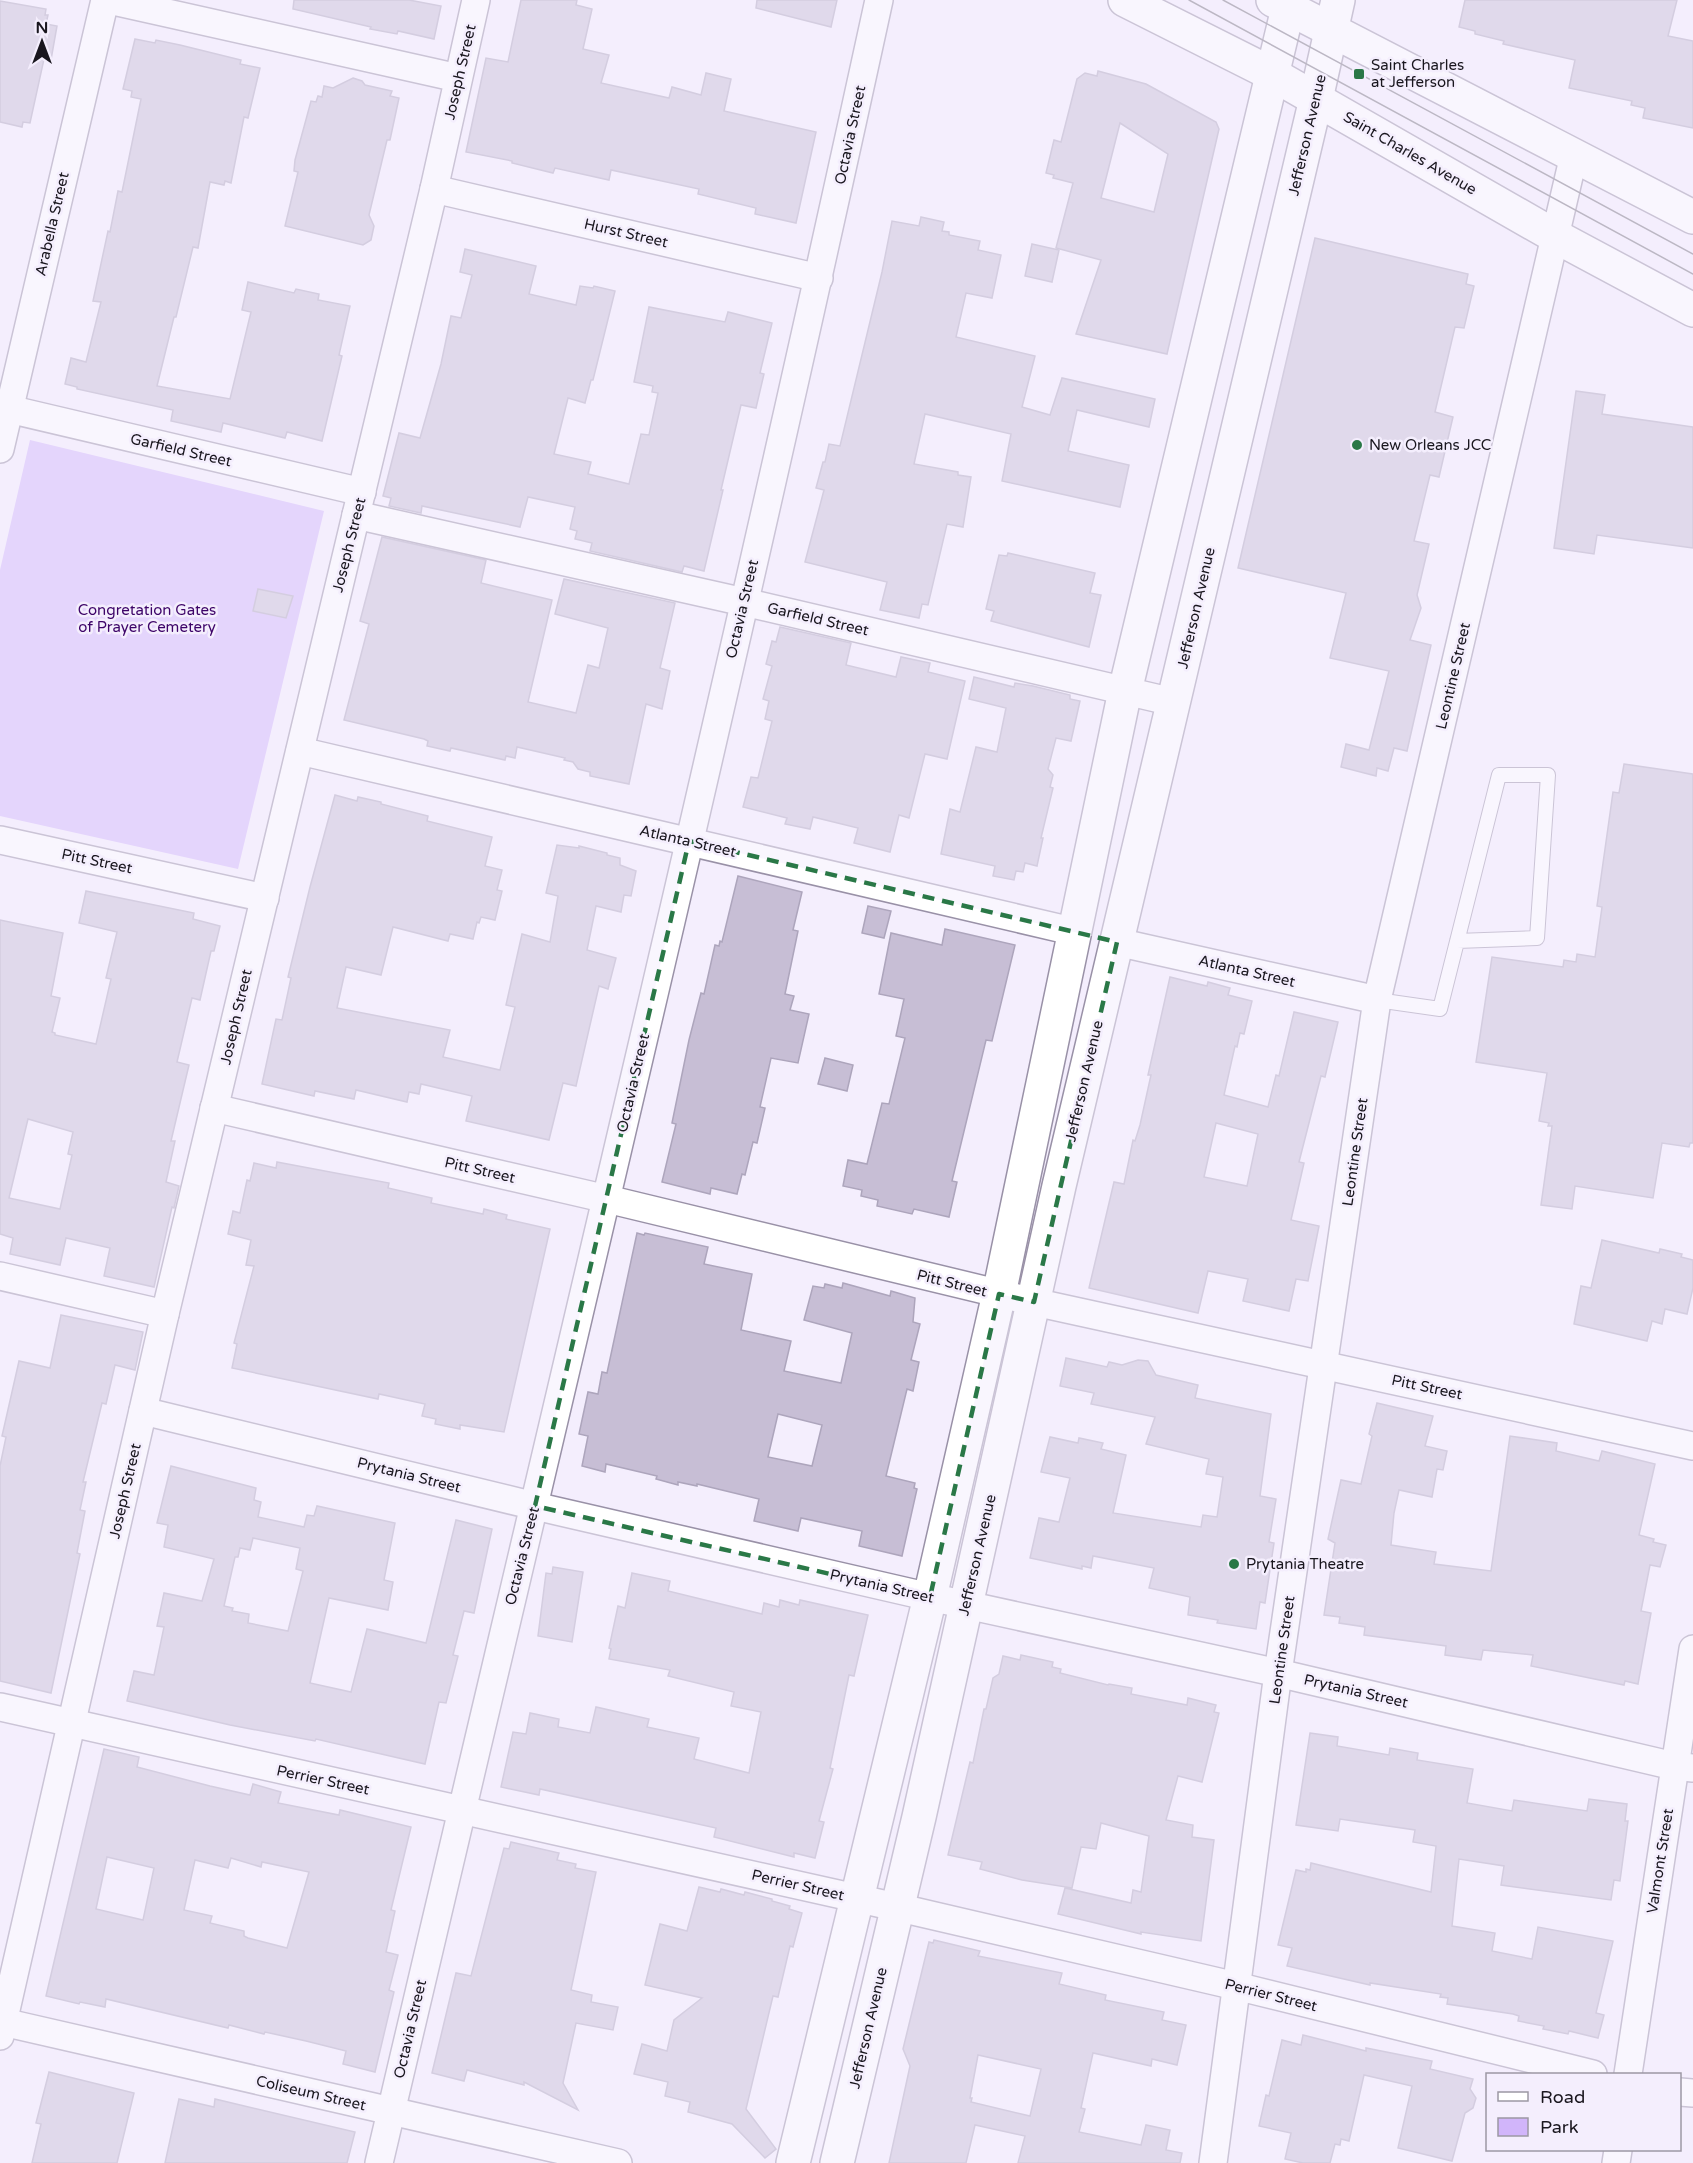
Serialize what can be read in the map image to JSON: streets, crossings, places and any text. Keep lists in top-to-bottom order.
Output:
{
  "streets": {
    "street": [
      "Joseph Street",
      "Octavia Street",
      "Jefferson Avenue",
      "Saint Charles Avenue",
      "Arabella Street",
      "Hurst Street",
      "Garfield Street",
      "Leontine Street",
      "Atlanta Street",
      "Pitt Street",
      "Prytania Street",
      "Perrier Street",
      "Valmont Street",
      "Coliseum Street"
    ]
  },
  "crossings": [
    ["Joseph Street", "Hurst Street"],
    ["Joseph Street", "Garfield Street"],
    ["Joseph Street", "Atlanta Street"],
    ["Joseph Street", "Pitt Street"],
    ["Joseph Street", "Prytania Street"],
    ["Joseph Street", "Perrier Street"],
    ["Joseph Street", "Coliseum Street"],
    ["Octavia Street", "Hurst Street"],
    ["Octavia Street", "Garfield Street"],
    ["Octavia Street", "Atlanta Street"],
    ["Octavia Street", "Pitt Street"],
    ["Octavia Street", "Prytania Street"],
    ["Octavia Street", "Perrier Street"],
    ["Octavia Street", "Coliseum Street"],
    ["Jefferson Avenue", "Saint Charles Avenue"],
    ["Jefferson Avenue", "Garfield Street"],
    ["Jefferson Avenue", "Atlanta Street"],
    ["Jefferson Avenue", "Pitt Street"],
    ["Jefferson Avenue", "Prytania Street"],
    ["Jefferson Avenue", "Perrier Street"],
    ["Saint Charles Avenue", "Leontine Street"],
    ["Arabella Street", "Garfield Street"],
    ["Leontine Street", "Atlanta Street"],
    ["Leontine Street", "Pitt Street"],
    ["Leontine Street", "Prytania Street"],
    ["Leontine Street", "Perrier Street"],
    ["Prytania Street", "Valmont Street"]
  ],
  "parks": ["Congretation Gates of Prayer Cemetery"],
  "places": {
    "transit": ["Saint Charles at Jefferson"],
    "other": ["New Orleans JCC", "Prytania Theatre"]
  },
  "legend": ["Road", "Park"],
  "north": "top"
}
